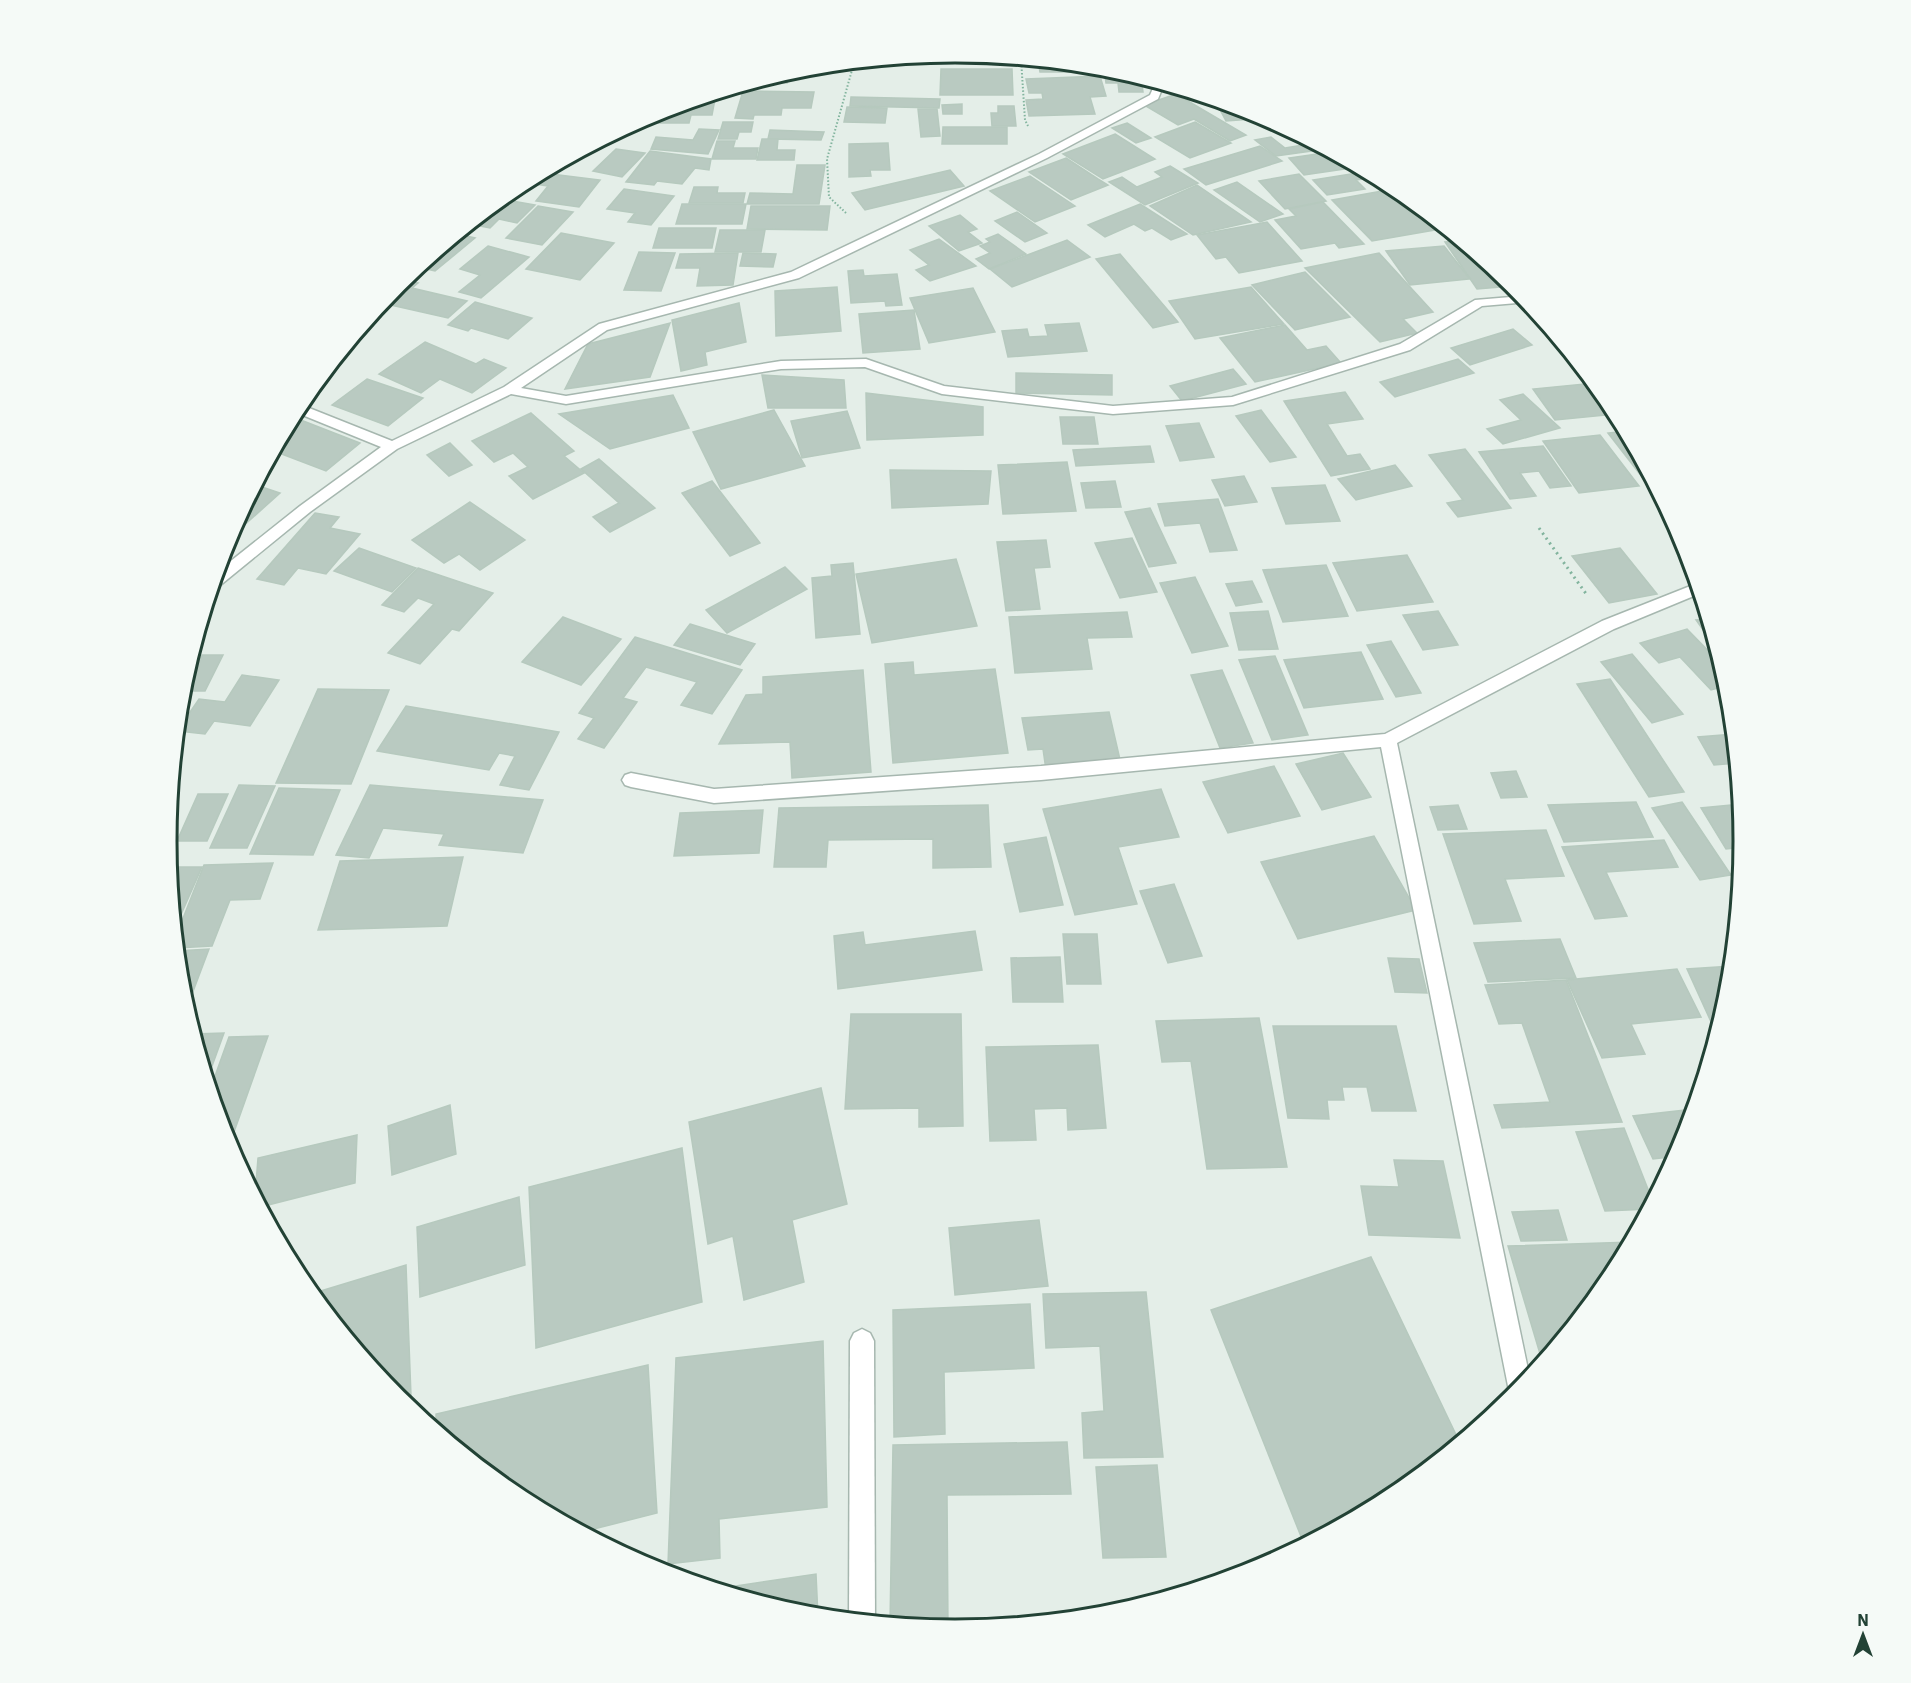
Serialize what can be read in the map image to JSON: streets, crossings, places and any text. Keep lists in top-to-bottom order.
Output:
{
  "north": "top"
}
